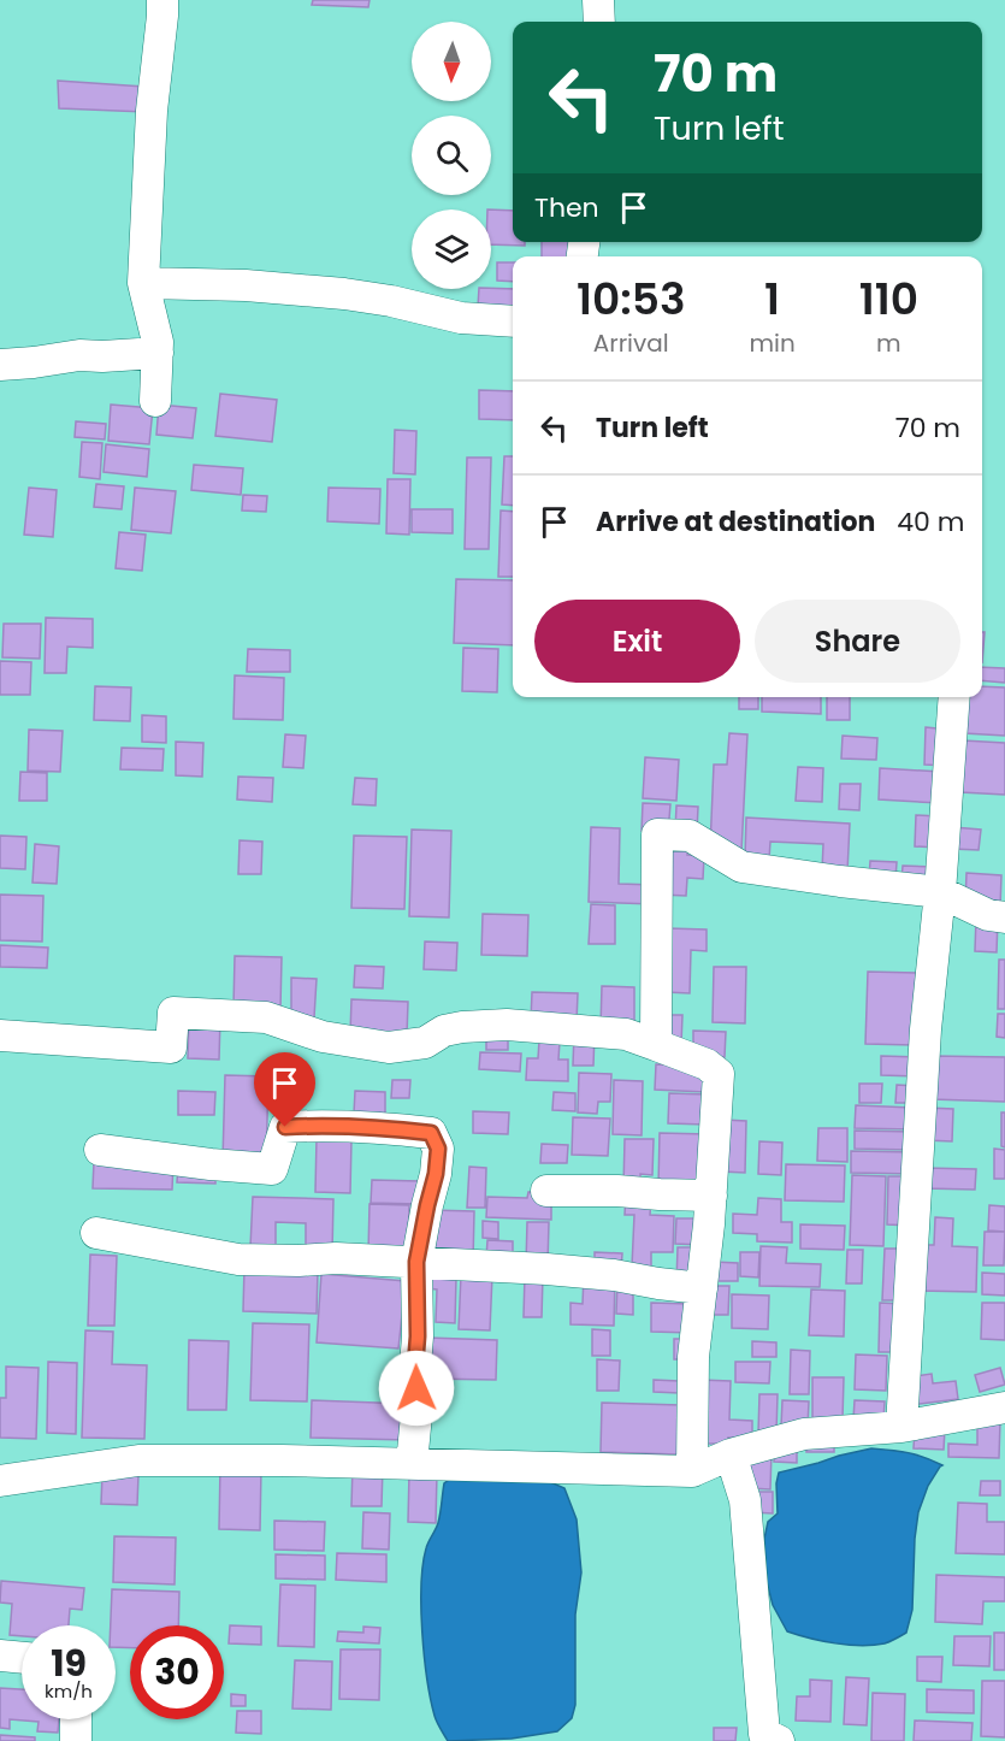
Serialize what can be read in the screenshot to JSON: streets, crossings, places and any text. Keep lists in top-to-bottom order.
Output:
{
  "north": "bottom",
  "page": {
    "turn": ["70 m", "Turn left"],
    "then": "Then",
    "eta": [
      "10:53",
      "Arrival",
      "1",
      "min",
      "110",
      "m"
    ],
    "list": [
      {
        "name": "Turn left",
        "value": "70 m"
      },
      {
        "name": "Arrive at destination",
        "value": "40 m"
      }
    ],
    "buttons": ["Exit", "Share"],
    "speed": "19 km/h",
    "limit": "30"
  }
}
